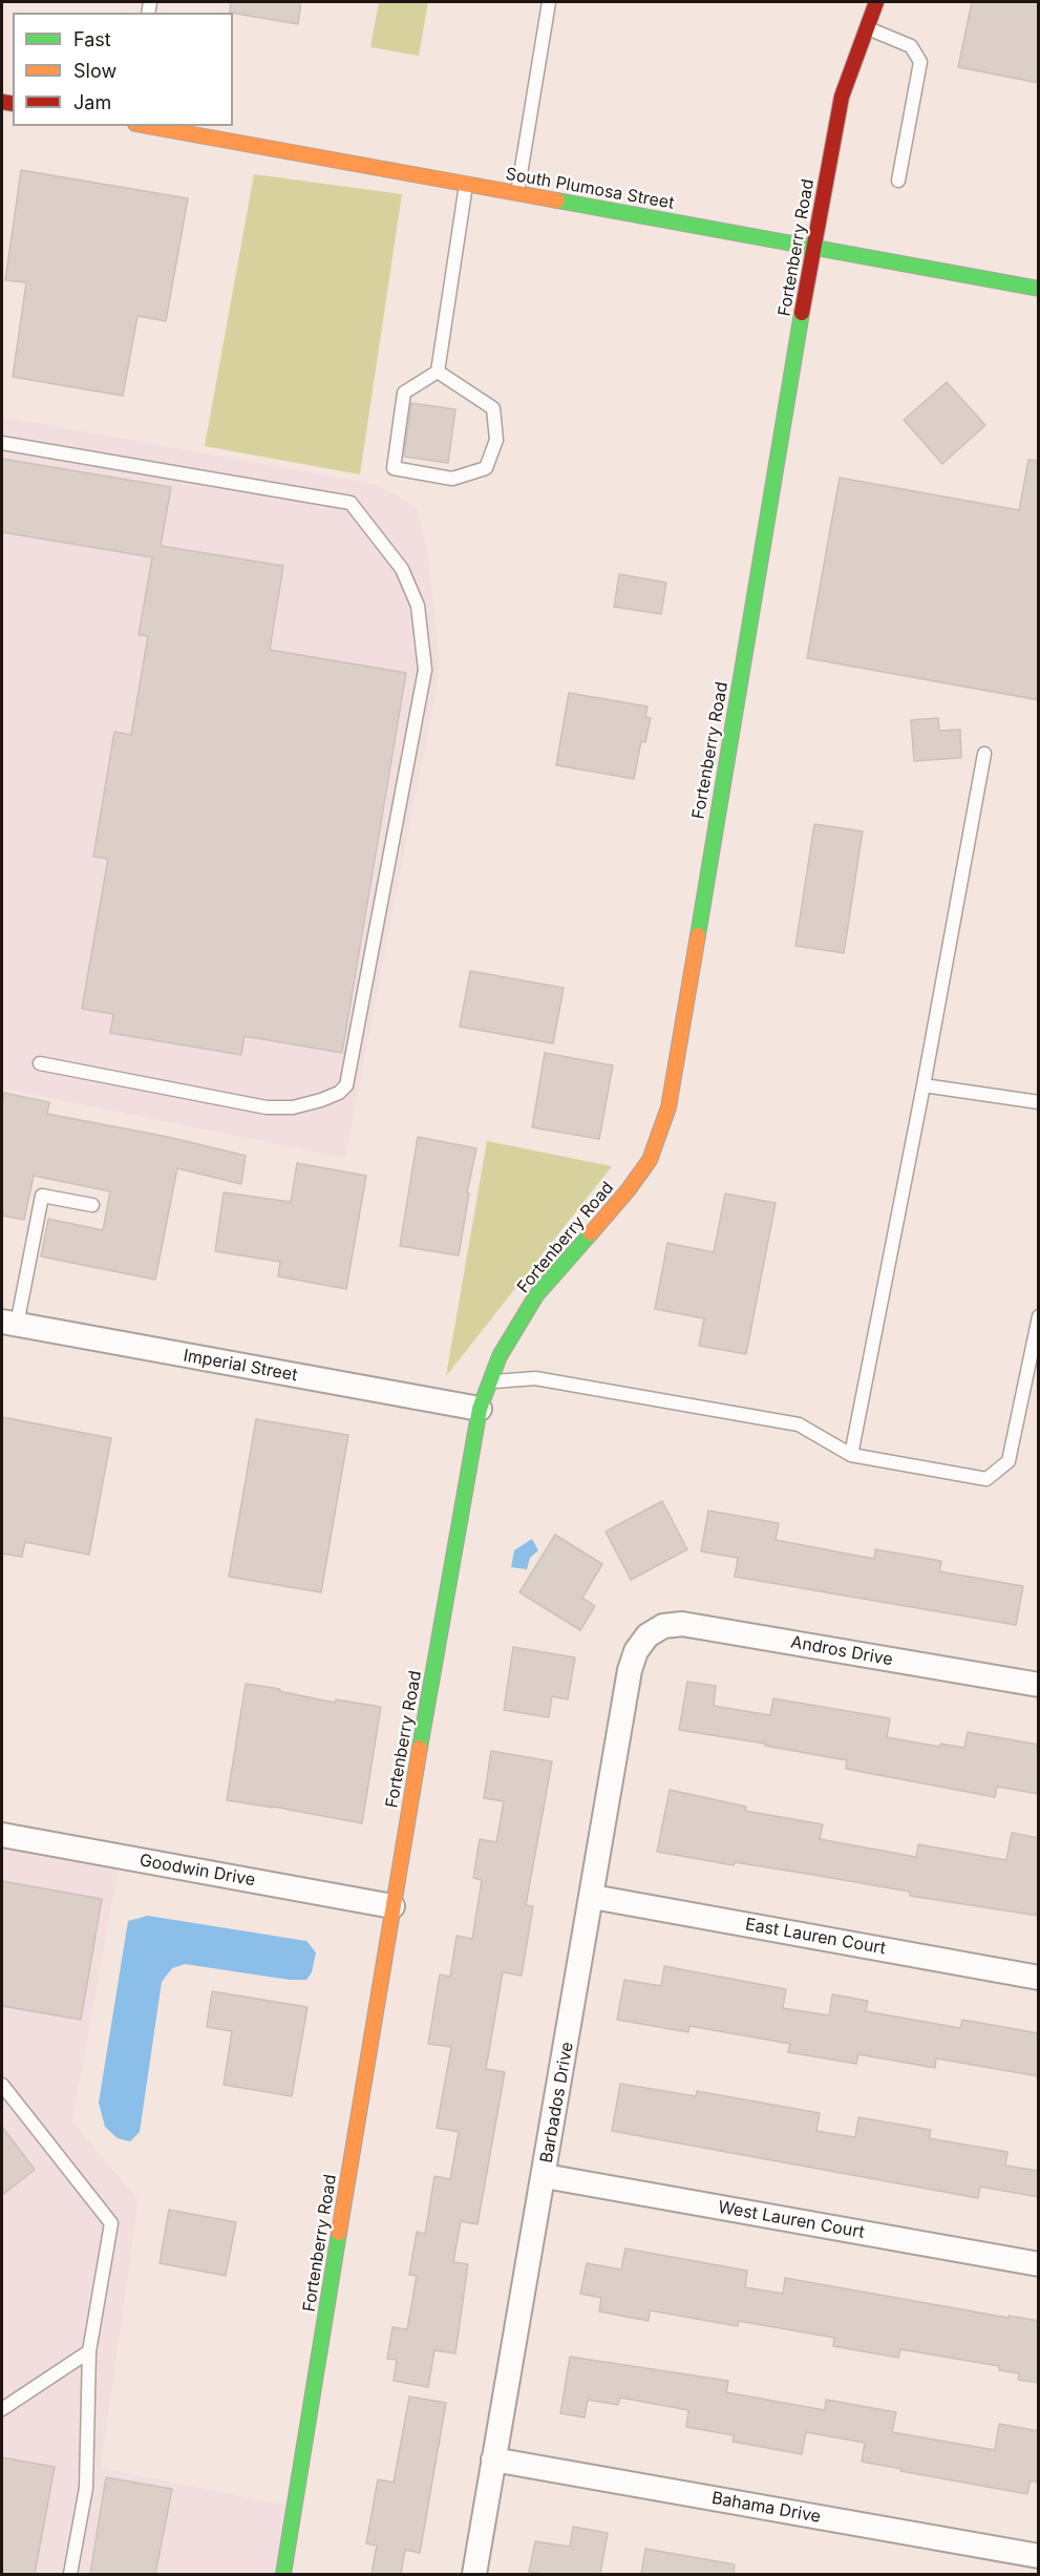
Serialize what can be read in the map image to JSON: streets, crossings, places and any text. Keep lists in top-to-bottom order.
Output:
{
  "streets": {
    "street": [
      "South Plumosa Street",
      "Fortenberry Road",
      "Imperial Street",
      "Andros Drive",
      "Goodwin Drive",
      "East Lauren Court",
      "Barbados Drive",
      "West Lauren Court",
      "Bahama Drive"
    ]
  },
  "crossings": [
    ["South Plumosa Street", "Fortenberry Road"],
    ["Fortenberry Road", "Imperial Street"],
    ["Fortenberry Road", "Goodwin Drive"],
    ["Andros Drive", "Barbados Drive"],
    ["East Lauren Court", "Barbados Drive"],
    ["Barbados Drive", "West Lauren Court"],
    ["Barbados Drive", "Bahama Drive"]
  ],
  "legend": ["Fast", "Slow", "Jam"]
}
